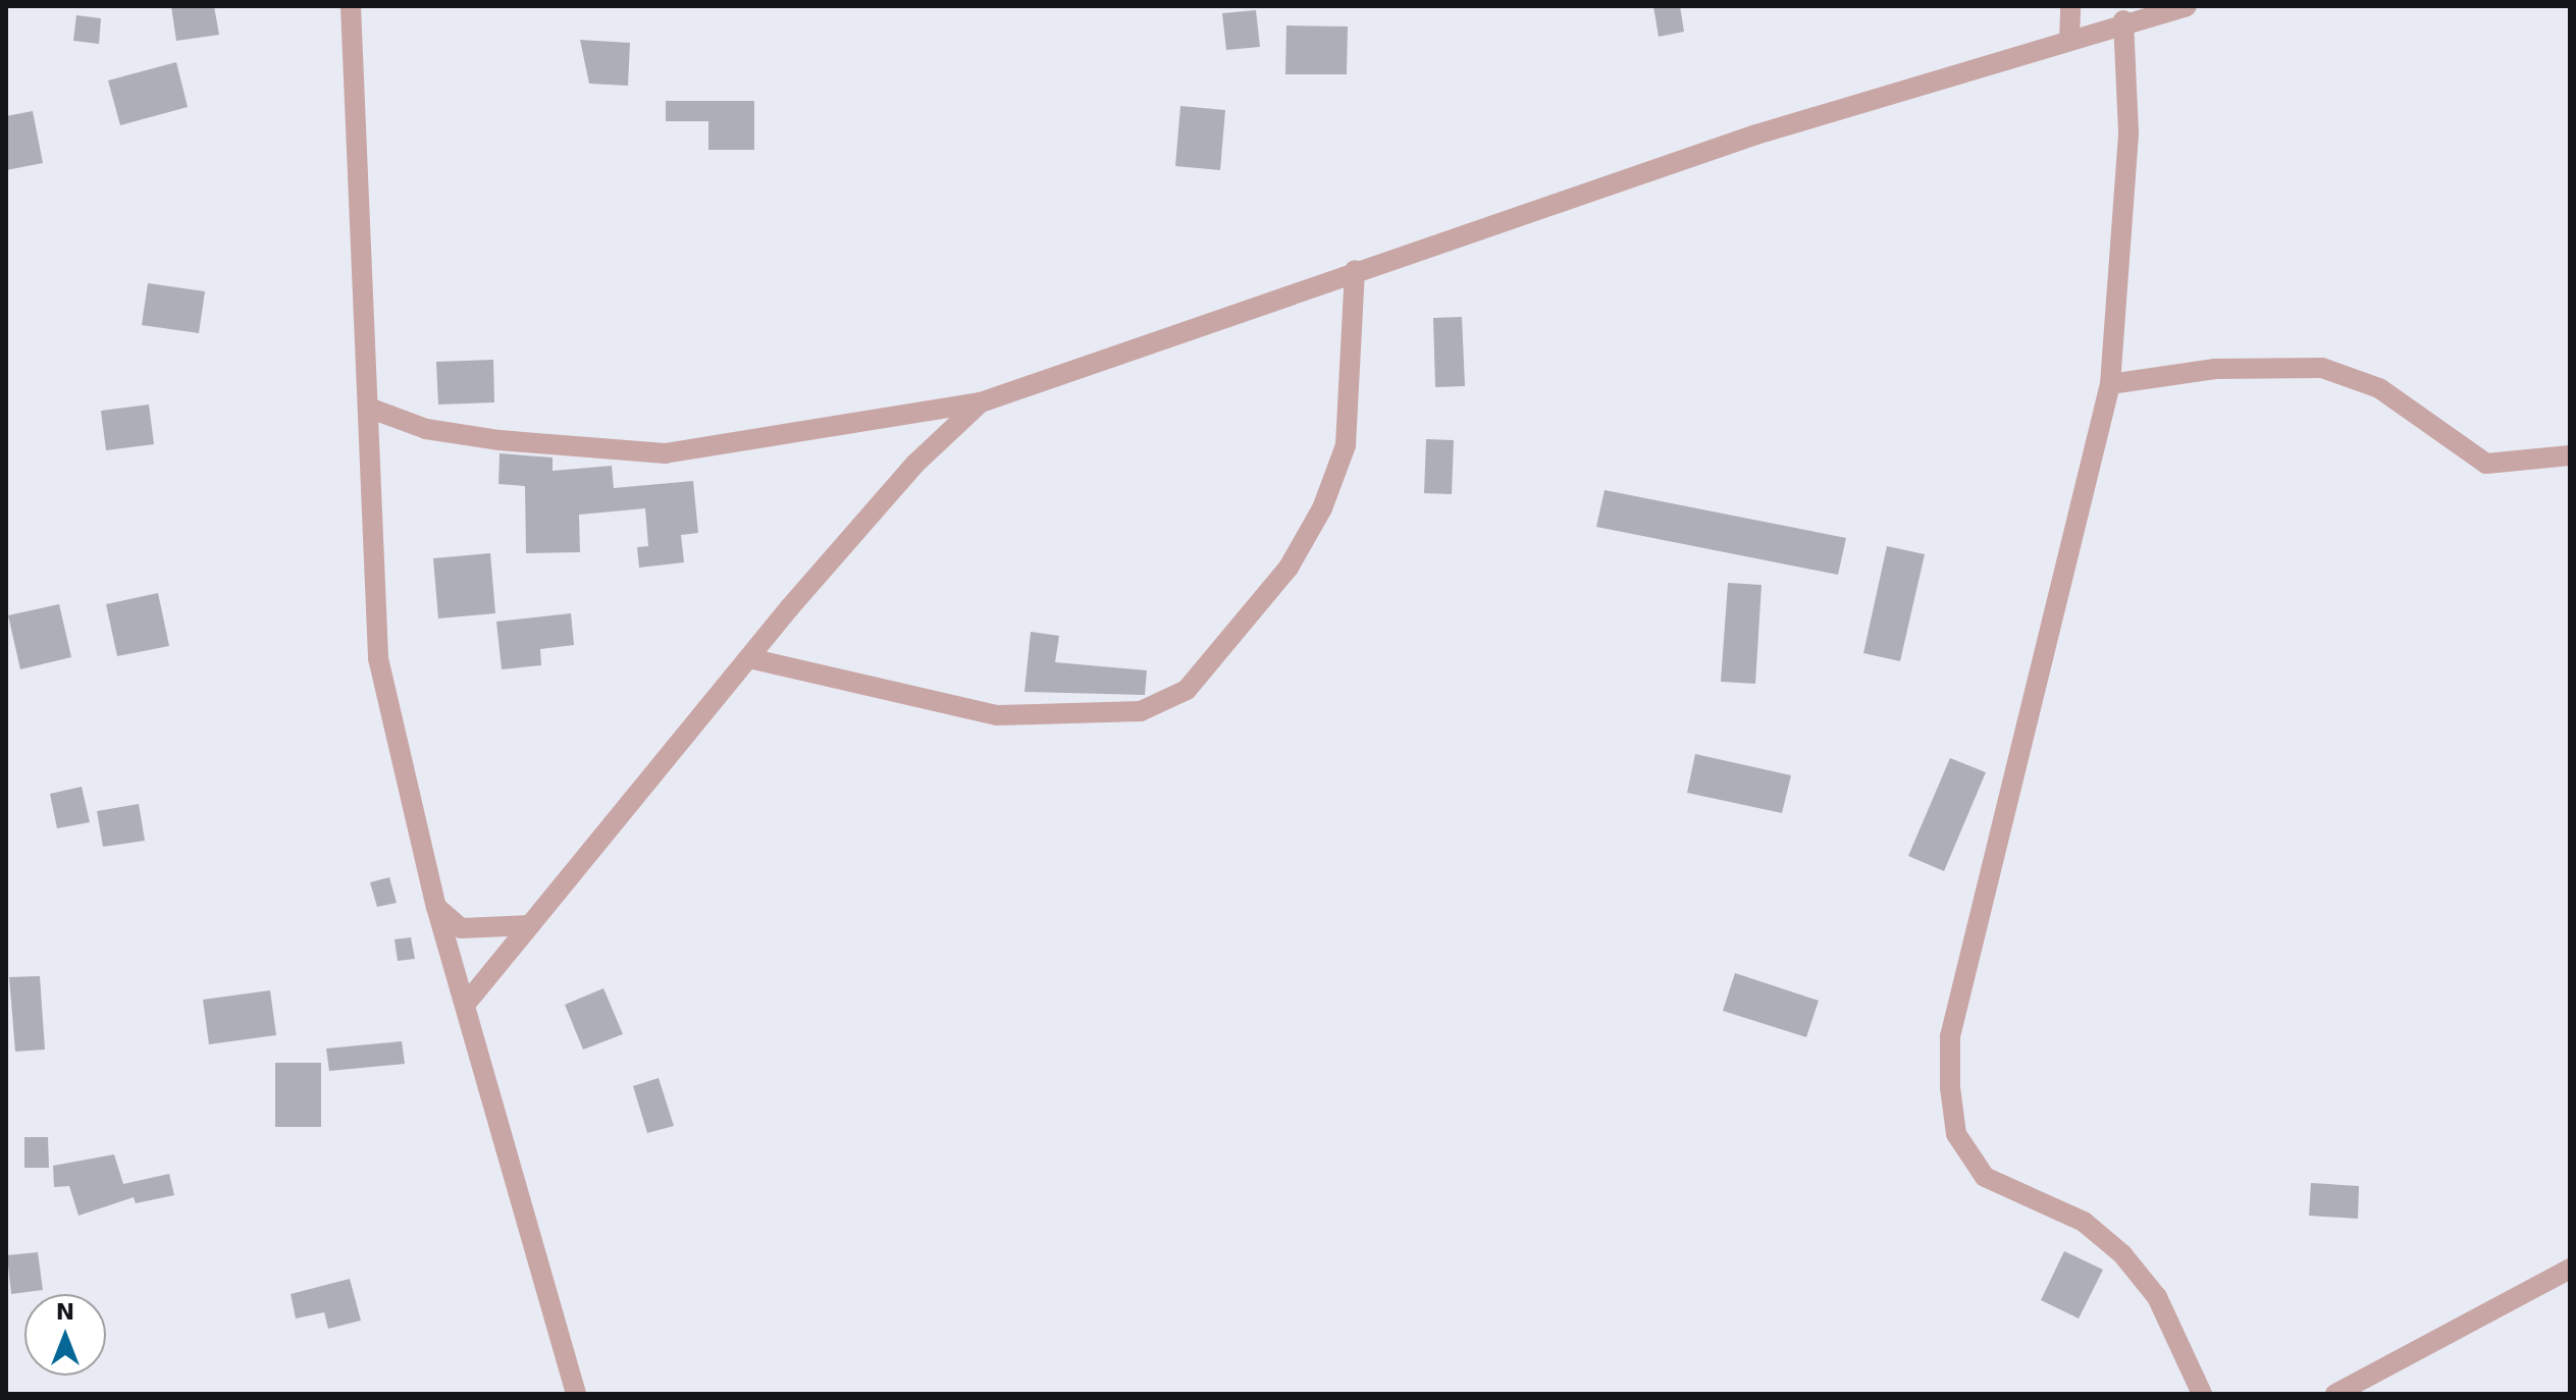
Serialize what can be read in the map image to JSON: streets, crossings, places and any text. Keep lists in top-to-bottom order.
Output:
{
  "north": "top"
}
